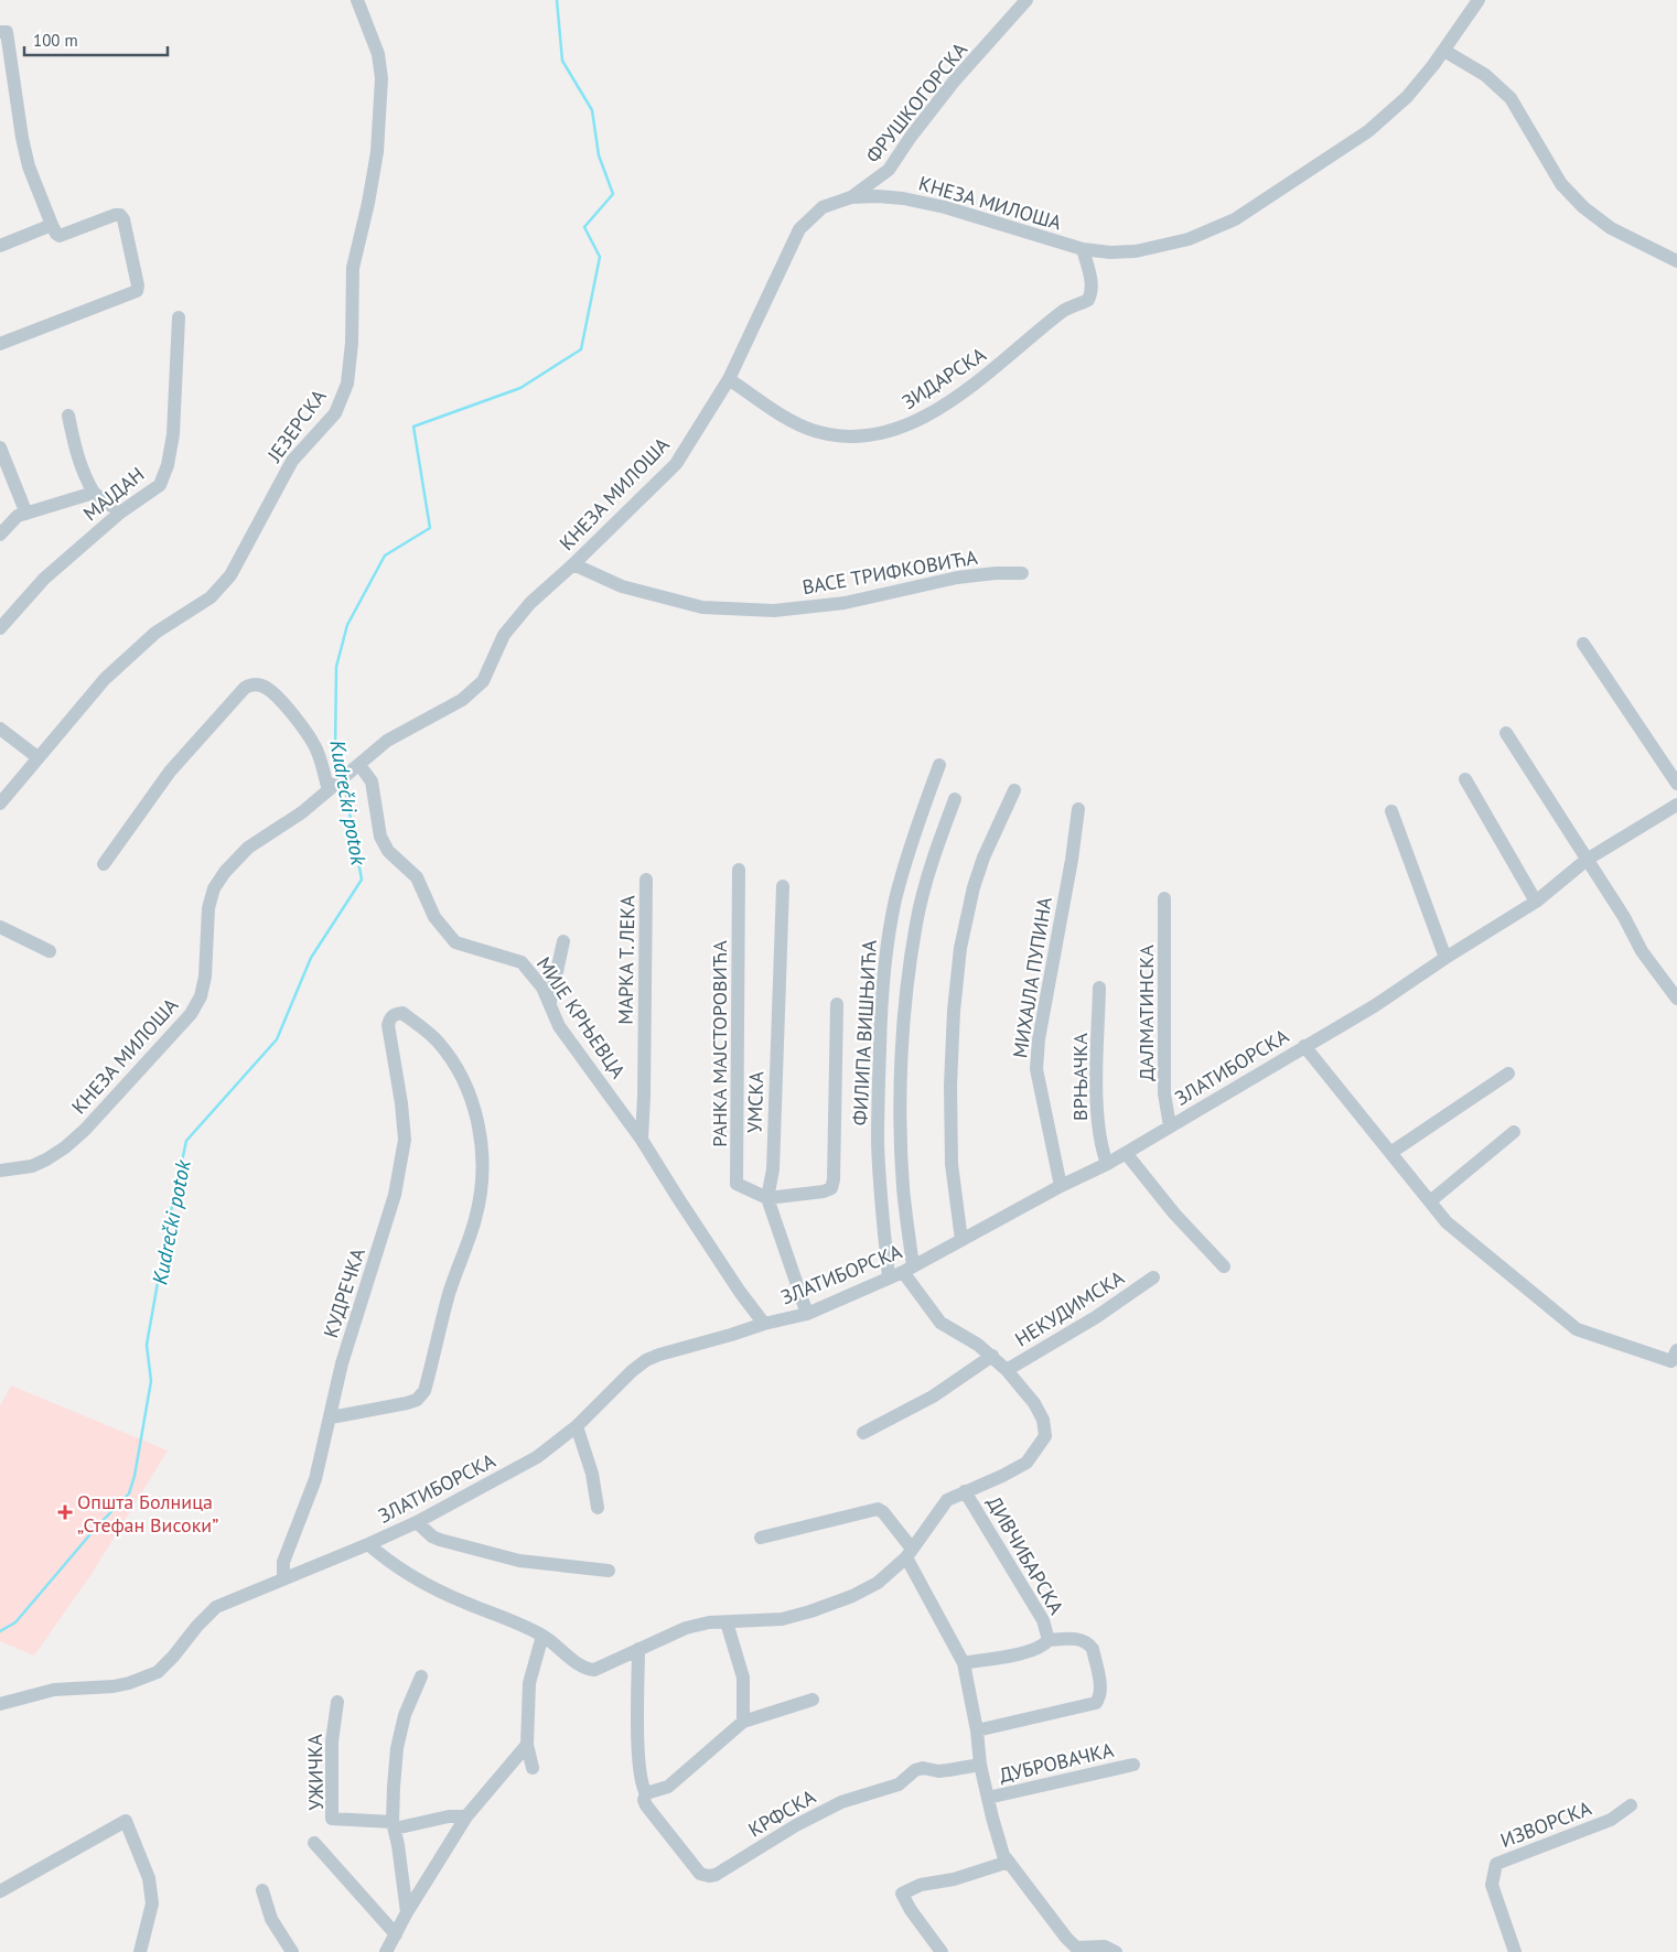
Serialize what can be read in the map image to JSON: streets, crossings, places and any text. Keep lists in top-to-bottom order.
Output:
{
  "streets": {
    "street": [
      "ФРУШКОГОРСКА",
      "КНЕЗА МИЛОША",
      "ЗИДАРСКА",
      "ЈЕЗЕРСКА",
      "МАЈДАН",
      "ВАСЕ ТРИФКОВИЋА",
      "МАРКА Т. ЛЕКА",
      "МИХАЈЛА ПУПИНА",
      "ДАЛМАТИНСКА",
      "МИЈЕ КРЊЕВЦА",
      "ФИЛИПА ВИШЊИЋА",
      "РАНКА МАЈСТОРОВИЋА",
      "ЗЛАТИБОРСКА",
      "ВРЊАЧКА",
      "УМСКА",
      "КУДРЕЧКА",
      "НЕКУДИМСКА",
      "ДИВЧИБАРСКА",
      "ДУБРОВАЧКА",
      "УЖИЧКА",
      "КРФСКА",
      "ИЗВОРСКА"
    ]
  },
  "crossings": [
    ["ФРУШКОГОРСКА", "КНЕЗА МИЛОША"],
    ["КНЕЗА МИЛОША", "ЗИДАРСКА"],
    ["КНЕЗА МИЛОША", "ВАСЕ ТРИФКОВИЋА"],
    ["КНЕЗА МИЛОША", "МИЈЕ КРЊЕВЦА"],
    ["МАРКА Т. ЛЕКА", "МИЈЕ КРЊЕВЦА"],
    ["МИХАЈЛА ПУПИНА", "ЗЛАТИБОРСКА"],
    ["ДАЛМАТИНСКА", "ЗЛАТИБОРСКА"],
    ["МИЈЕ КРЊЕВЦА", "ЗЛАТИБОРСКА"],
    ["ФИЛИПА ВИШЊИЋА", "ЗЛАТИБОРСКА"],
    ["РАНКА МАЈСТОРОВИЋА", "УМСКА"],
    ["ЗЛАТИБОРСКА", "ВРЊАЧКА"],
    ["ЗЛАТИБОРСКА", "УМСКА"],
    ["ЗЛАТИБОРСКА", "КУДРЕЧКА"]
  ],
  "water": ["Kudrečki potok"],
  "places": {
    "health": ["Општа Болница „Стефан Високи”"]
  },
  "scale_bar": "100 m"
}
